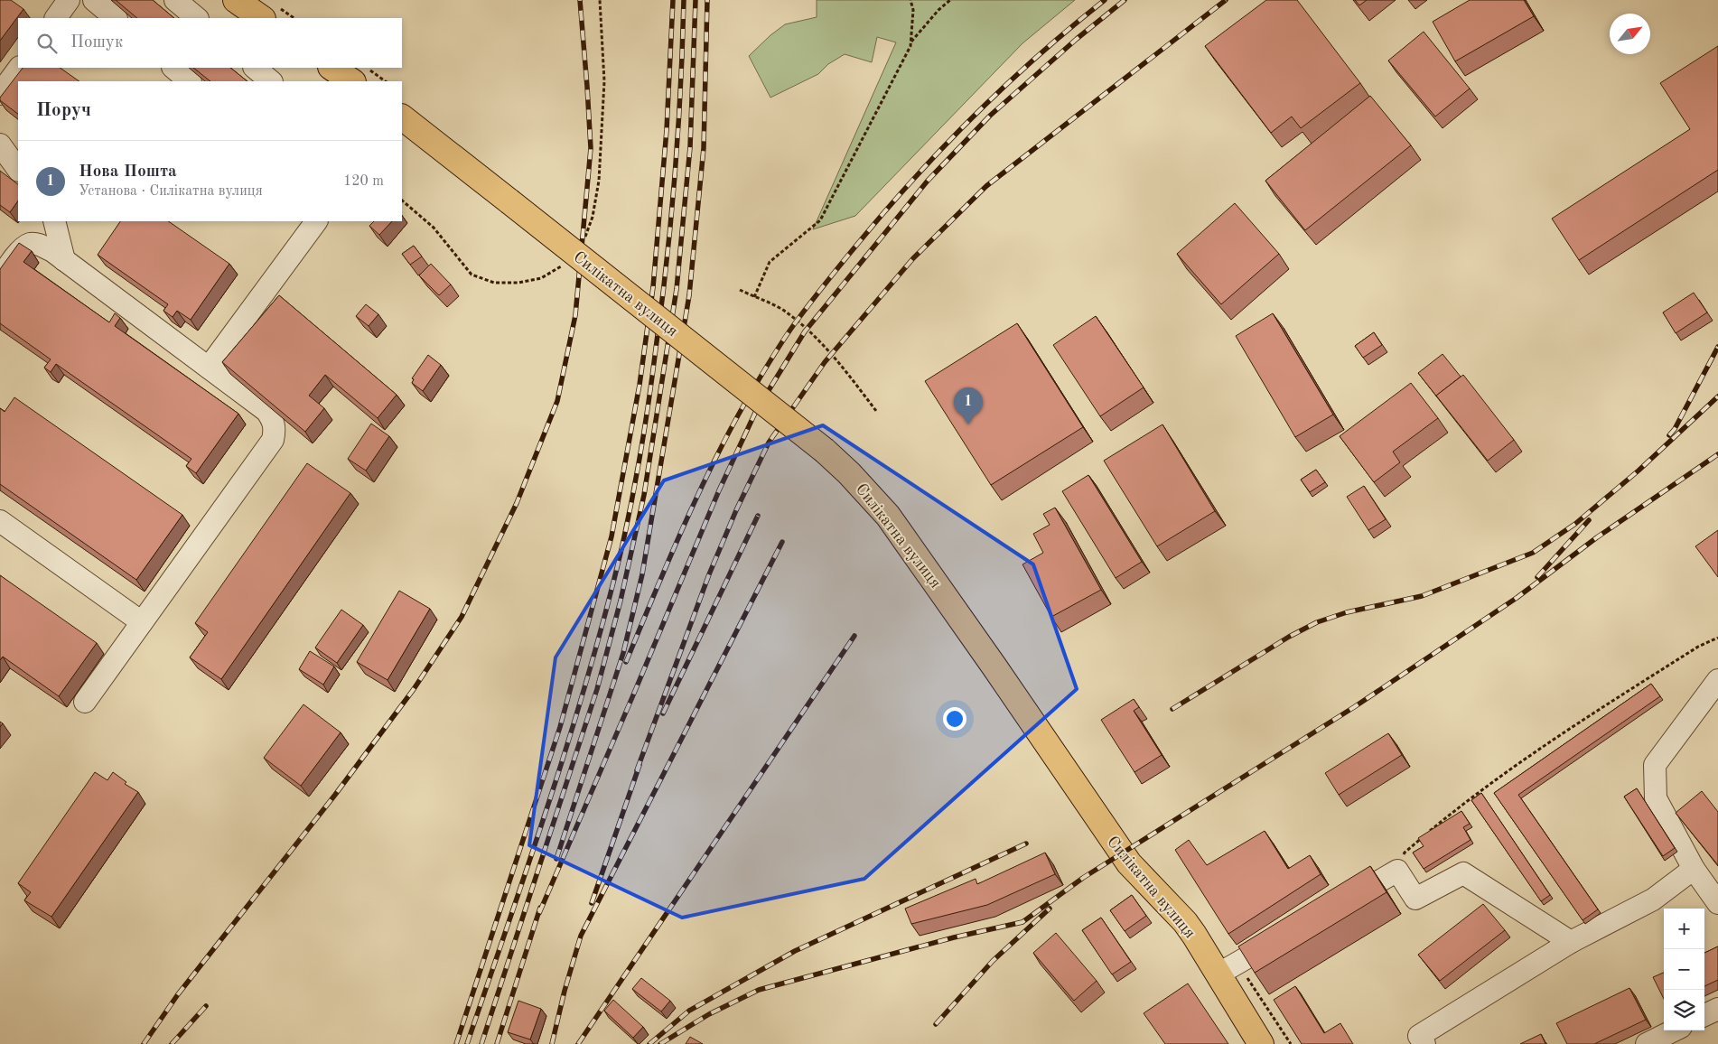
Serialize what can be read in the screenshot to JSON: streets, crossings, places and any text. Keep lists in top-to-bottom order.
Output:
{
  "streets": {
    "main road": ["Силікатна вулиця"]
  },
  "north": "top right",
  "page": {
    "search": "Пошук",
    "heading": "Поруч",
    "list": [
      {
        "mark": "1",
        "name": "Нова Пошта",
        "note": "Установа · Силікатна вулиця",
        "value": "120 m"
      }
    ],
    "pins": "1",
    "map_buttons": ["+", "−"]
  }
}
